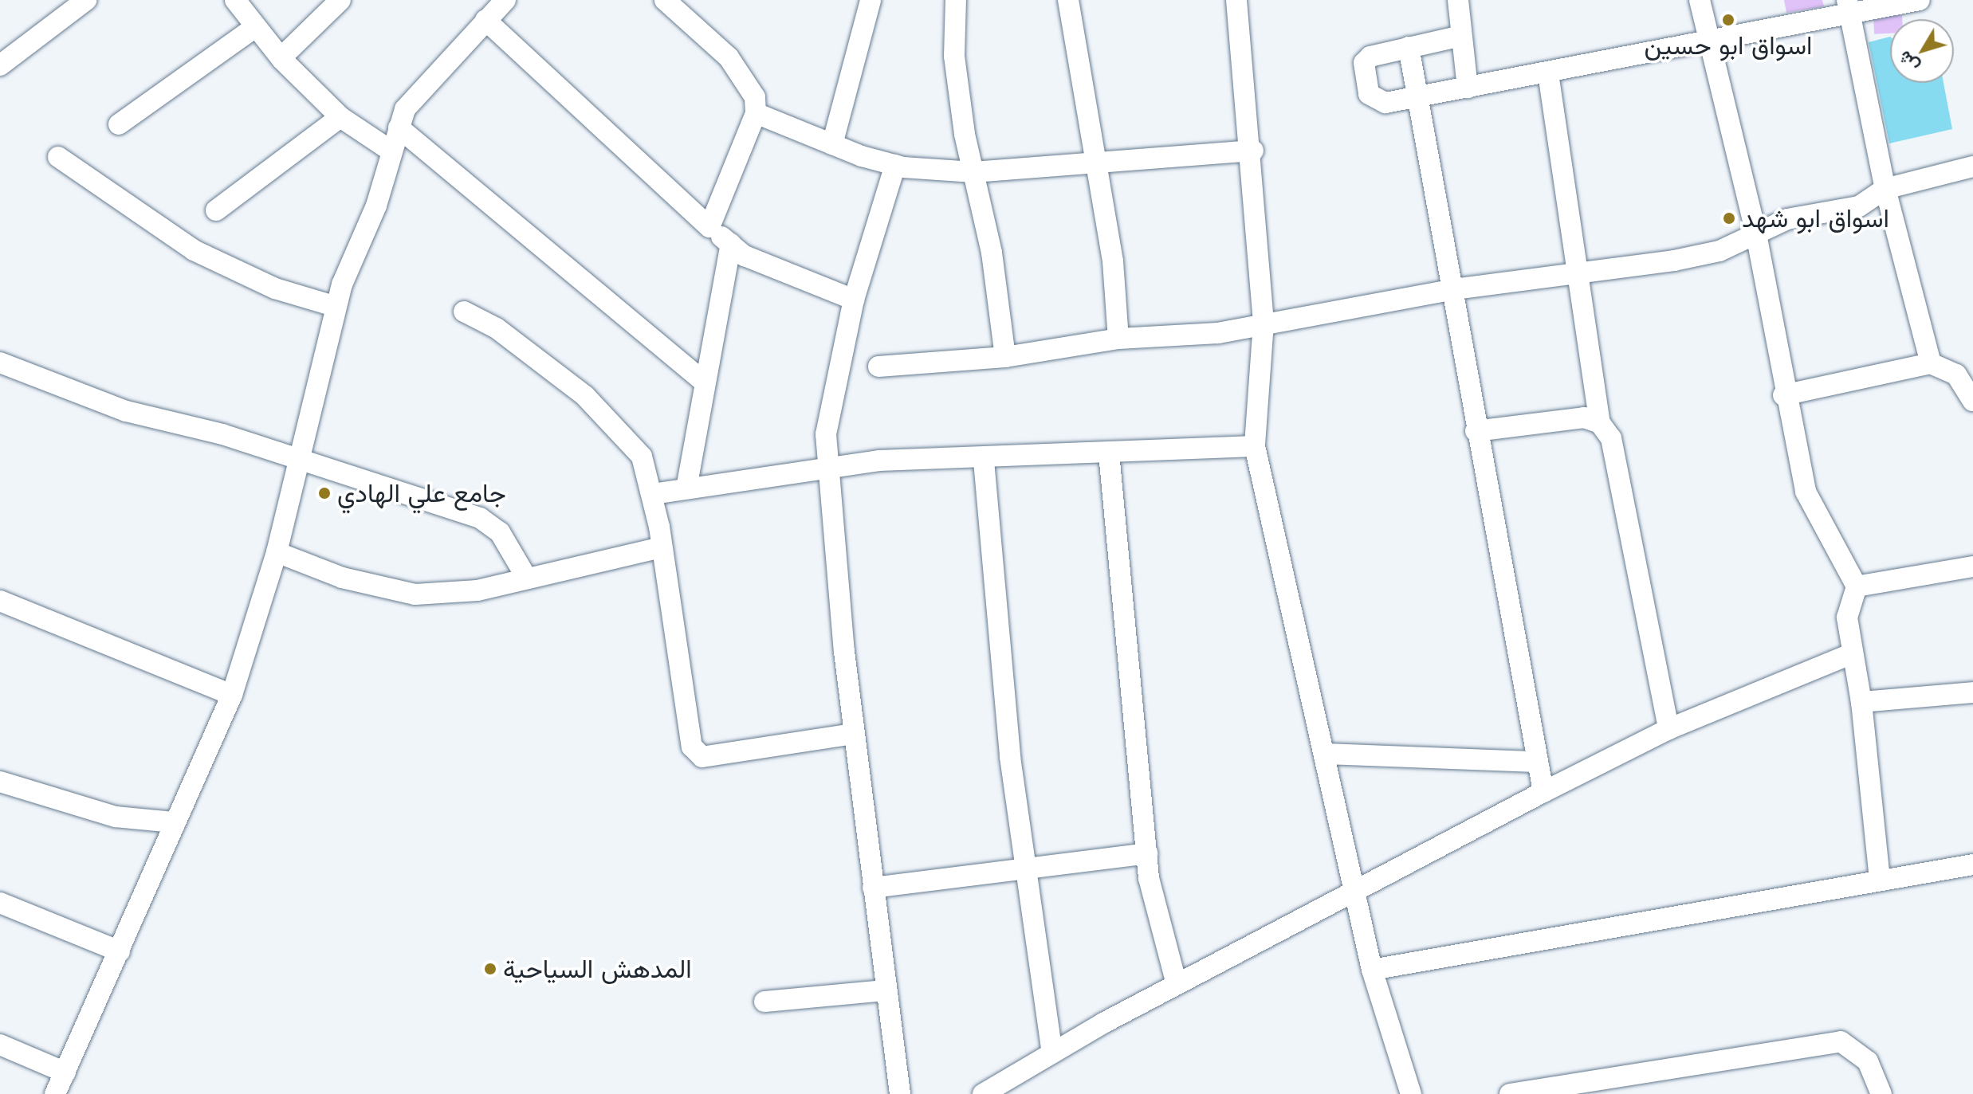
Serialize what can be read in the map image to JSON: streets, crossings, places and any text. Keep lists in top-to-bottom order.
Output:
{
  "places": [
    "اسواق ابو حسين",
    "اسواق ابو شهد",
    "جامع علي الهادي",
    "المدهش السياحية"
  ],
  "north": "bottom left"
}
